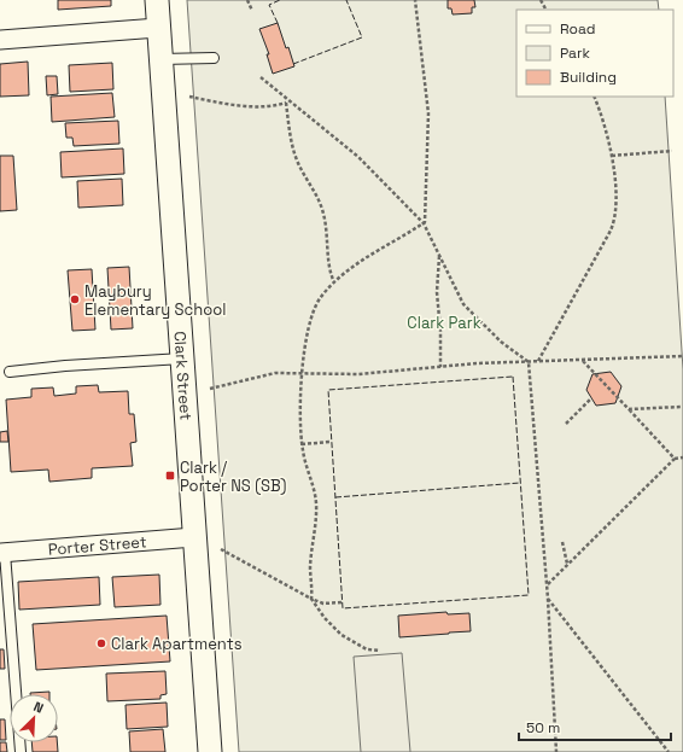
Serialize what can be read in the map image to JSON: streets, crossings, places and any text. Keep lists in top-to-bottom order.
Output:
{
  "streets": {
    "street": ["Clark Street", "Porter Street"]
  },
  "crossings": [
    ["Clark Street", "Porter Street"]
  ],
  "parks": ["Clark Park"],
  "places": {
    "other": ["Maybury Elementary School", "Clark Apartments"],
    "transit": ["Clark / Porter NS (SB)"]
  },
  "legend": ["Road", "Park", "Building"],
  "scale_bar": "50 m",
  "north": "top right"
}
